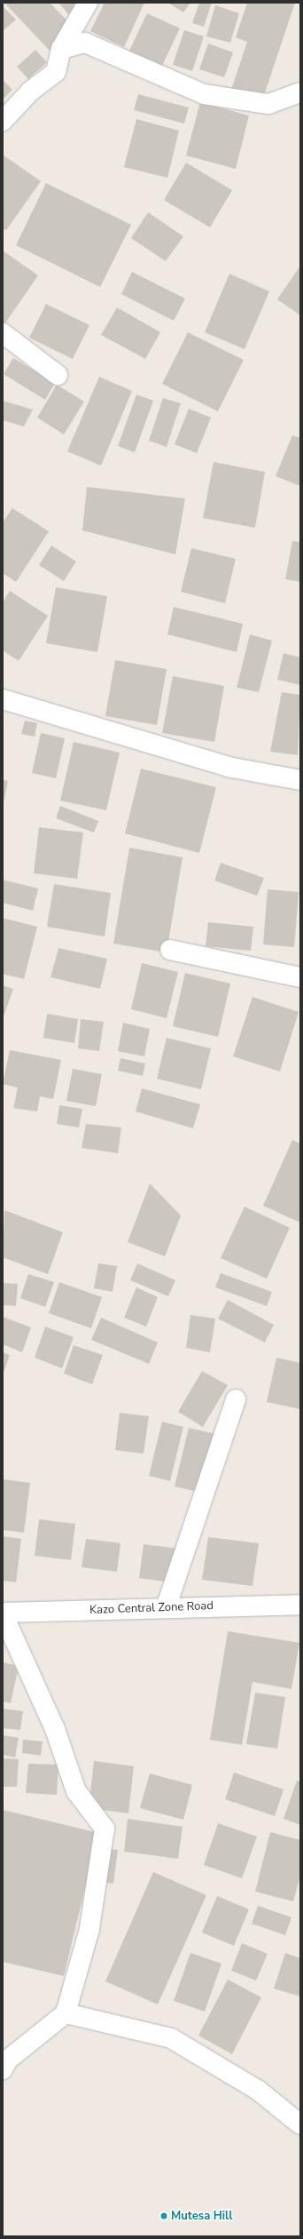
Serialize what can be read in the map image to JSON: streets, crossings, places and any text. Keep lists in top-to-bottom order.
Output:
{
  "streets": {
    "street": ["Kazo Central Zone Road"]
  },
  "places": ["Mutesa Hill"]
}
